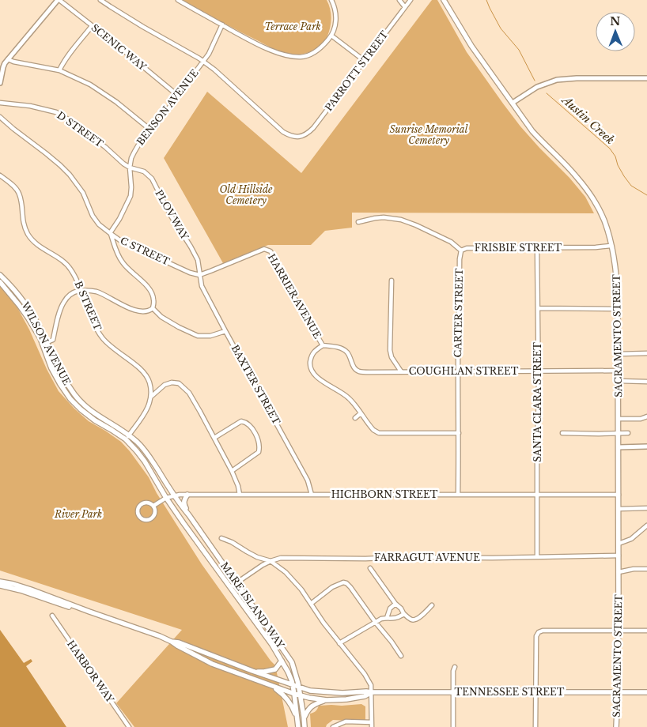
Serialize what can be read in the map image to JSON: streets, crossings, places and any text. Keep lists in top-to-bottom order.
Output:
{
  "streets": {
    "main road": [
      "SACRAMENTO STREET",
      "WILSON AVENUE",
      "MARE ISLAND WAY",
      "TENNESSEE STREET"
    ],
    "street": [
      "SCENIC WAY",
      "PARROTT STREET",
      "BENSON AVENUE",
      "D STREET",
      "PLOV WAY",
      "FRISBIE STREET",
      "C STREET",
      "HARRIER AVENUE",
      "B STREET",
      "CARTER STREET",
      "COUGHLAN STREET",
      "BAXTER STREET",
      "SANTA CLARA STREET",
      "HICHBORN STREET",
      "FARRAGUT AVENUE",
      "HARBOR WAY"
    ]
  },
  "crossings": [
    ["SCENIC WAY", "BENSON AVENUE"],
    ["PARROTT STREET", "BENSON AVENUE"],
    ["BENSON AVENUE", "D STREET"],
    ["BENSON AVENUE", "PLOV WAY"],
    ["BENSON AVENUE", "C STREET"],
    ["D STREET", "PLOV WAY"],
    ["PLOV WAY", "C STREET"],
    ["PLOV WAY", "HARRIER AVENUE"],
    ["PLOV WAY", "BAXTER STREET"],
    ["FRISBIE STREET", "CARTER STREET"],
    ["FRISBIE STREET", "SACRAMENTO STREET"],
    ["FRISBIE STREET", "SANTA CLARA STREET"],
    ["C STREET", "HARRIER AVENUE"],
    ["C STREET", "BAXTER STREET"],
    ["HARRIER AVENUE", "COUGHLAN STREET"],
    ["HARRIER AVENUE", "BAXTER STREET"],
    ["CARTER STREET", "COUGHLAN STREET"],
    ["CARTER STREET", "HICHBORN STREET"],
    ["SACRAMENTO STREET", "COUGHLAN STREET"],
    ["SACRAMENTO STREET", "HICHBORN STREET"],
    ["SACRAMENTO STREET", "FARRAGUT AVENUE"],
    ["SACRAMENTO STREET", "TENNESSEE STREET"],
    ["WILSON AVENUE", "HICHBORN STREET"],
    ["WILSON AVENUE", "MARE ISLAND WAY"],
    ["COUGHLAN STREET", "SANTA CLARA STREET"],
    ["BAXTER STREET", "HICHBORN STREET"],
    ["SANTA CLARA STREET", "HICHBORN STREET"],
    ["SANTA CLARA STREET", "FARRAGUT AVENUE"],
    ["HICHBORN STREET", "MARE ISLAND WAY"],
    ["MARE ISLAND WAY", "TENNESSEE STREET"]
  ],
  "water": ["Austin Creek"],
  "parks": [
    "Terrace Park",
    "Sunrise Memorial Cemetery",
    "Old Hillside Cemetery",
    "River Park"
  ],
  "north": "top"
}
